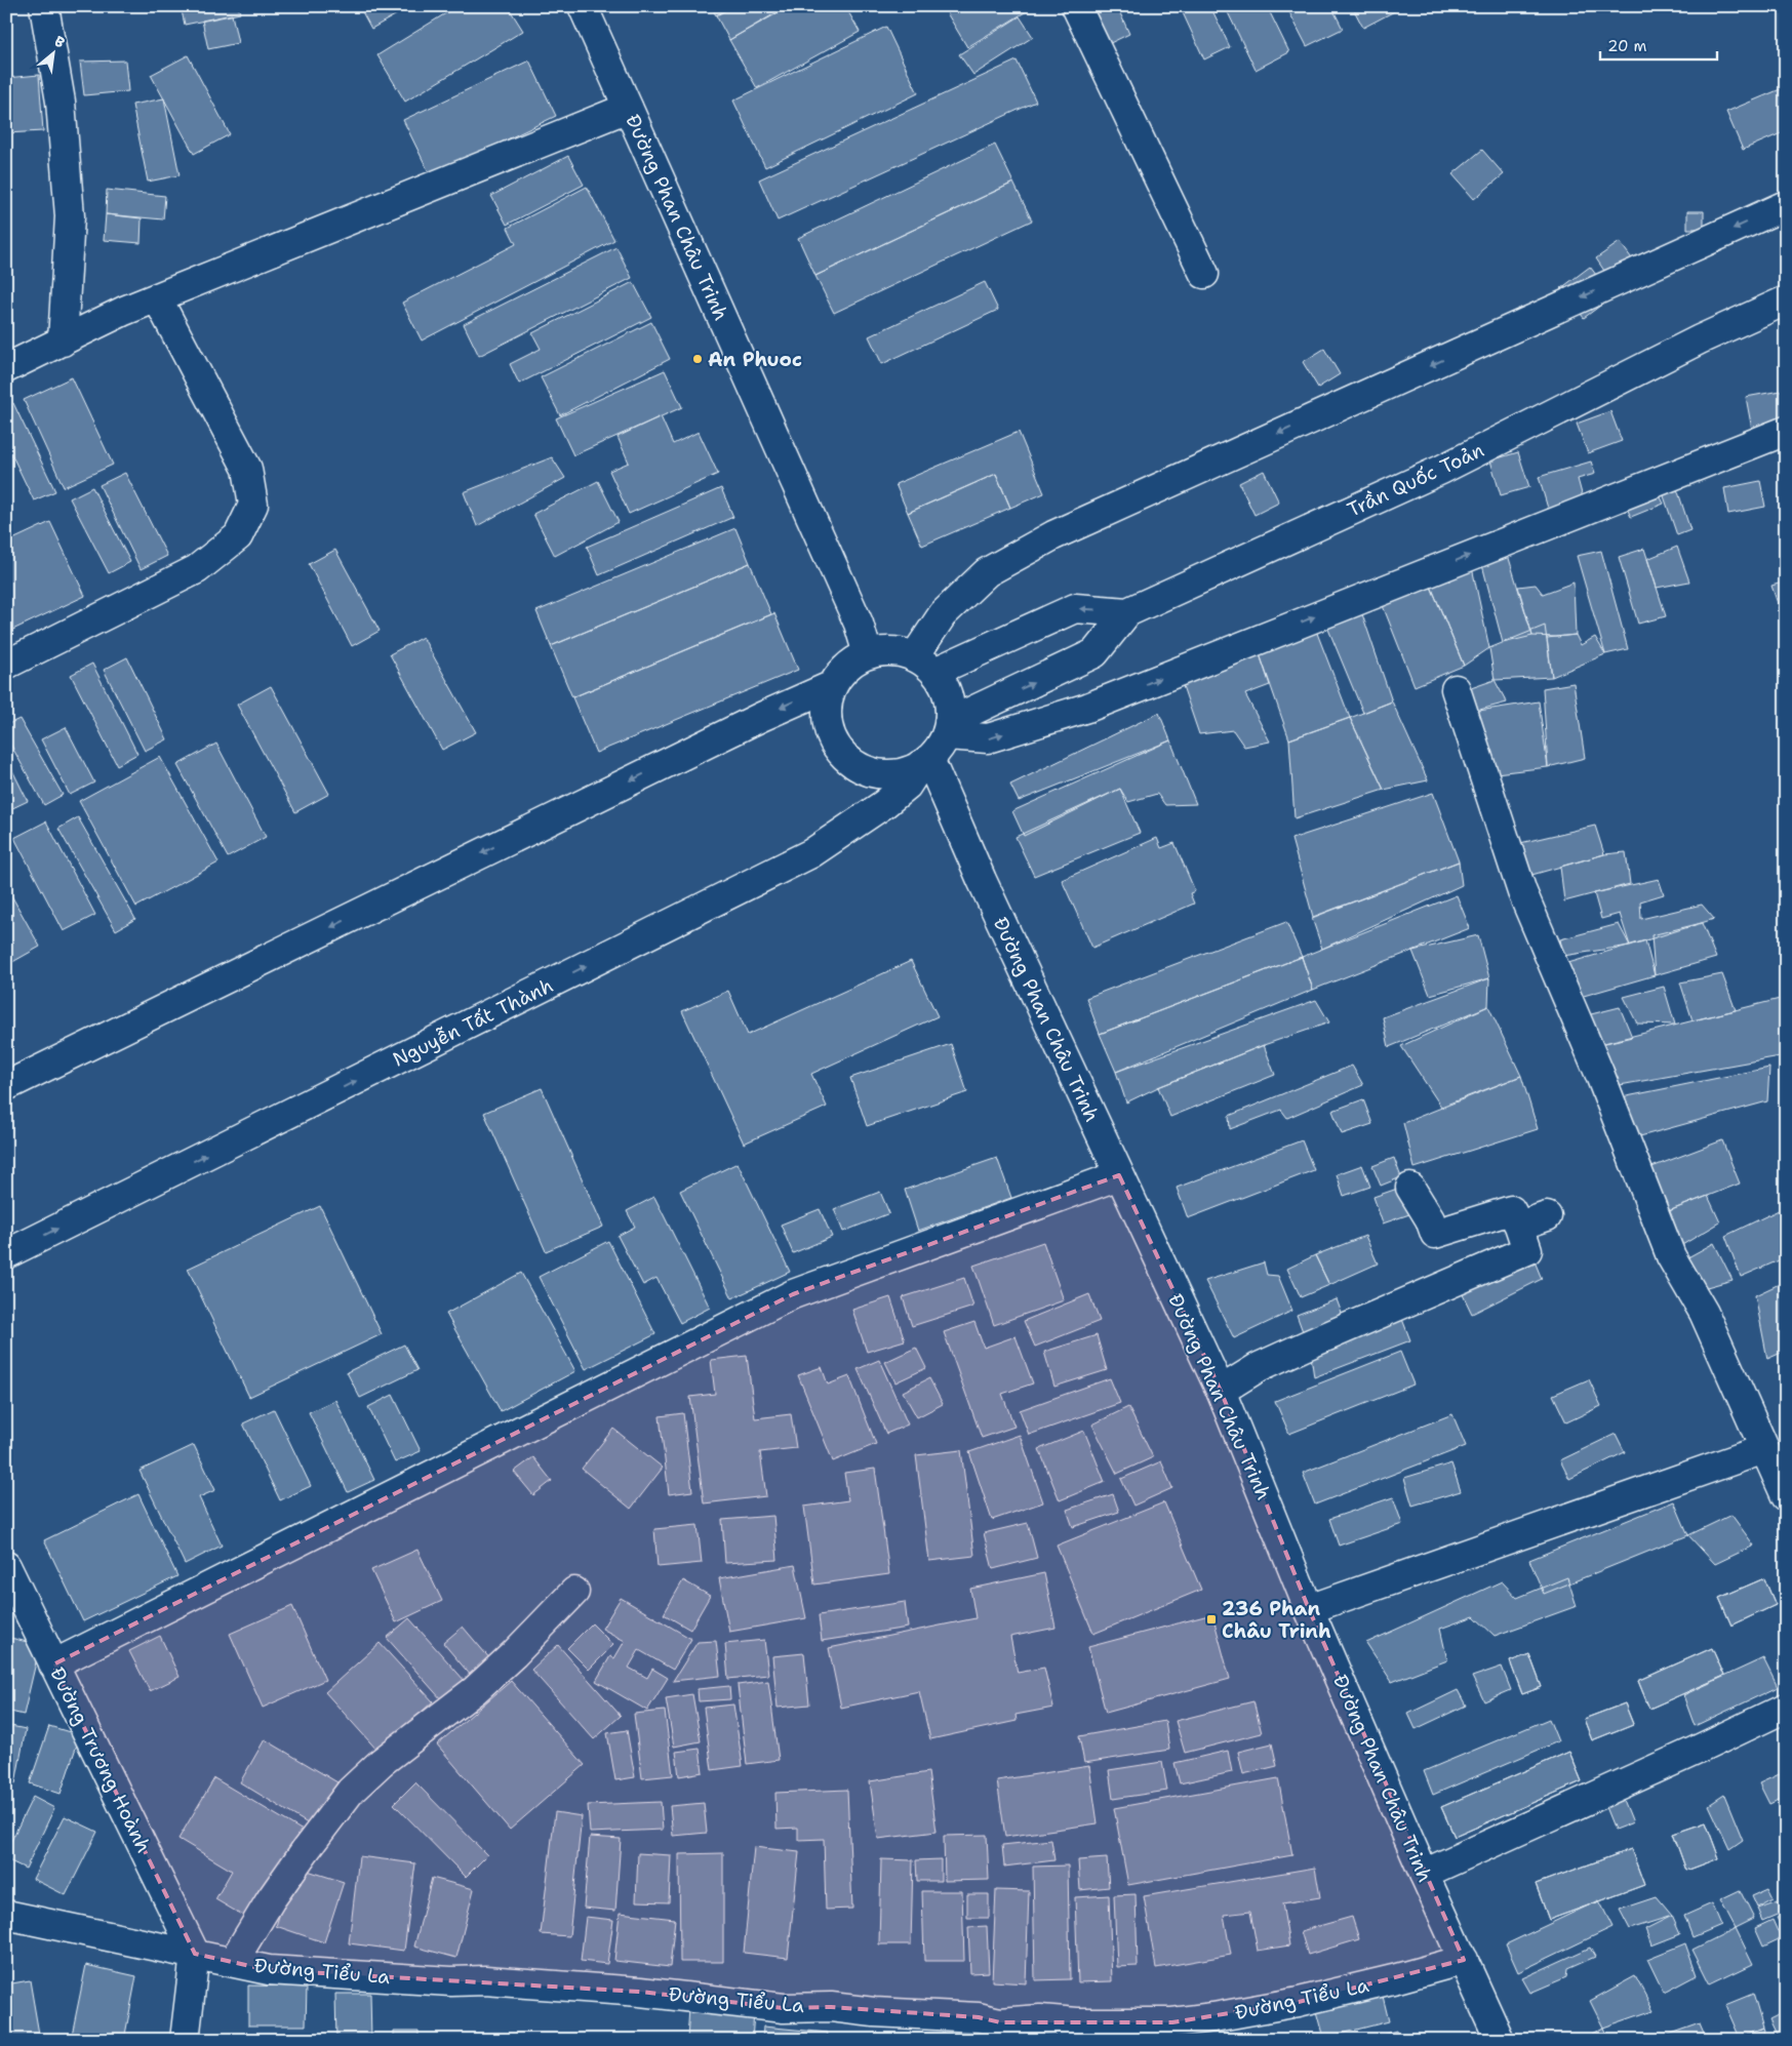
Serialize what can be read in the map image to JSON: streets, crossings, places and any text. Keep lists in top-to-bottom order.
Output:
{
  "streets": {
    "street": [
      "Đường Phan Châu Trinh",
      "Trần Quốc Toản",
      "Nguyễn Tất Thành",
      "Đường Trương Hoành",
      "Đường Tiểu La"
    ]
  },
  "crossings": [
    ["Đường Phan Châu Trinh", "Trần Quốc Toản"],
    ["Đường Phan Châu Trinh", "Nguyễn Tất Thành"],
    ["Đường Phan Châu Trinh", "Đường Tiểu La"],
    ["Trần Quốc Toản", "Nguyễn Tất Thành"],
    ["Đường Trương Hoành", "Đường Tiểu La"]
  ],
  "places": {
    "other": ["An Phuoc"],
    "transit": ["236 Phan Châu Trinh"]
  },
  "scale_bar": "20 m",
  "north": "top right"
}
